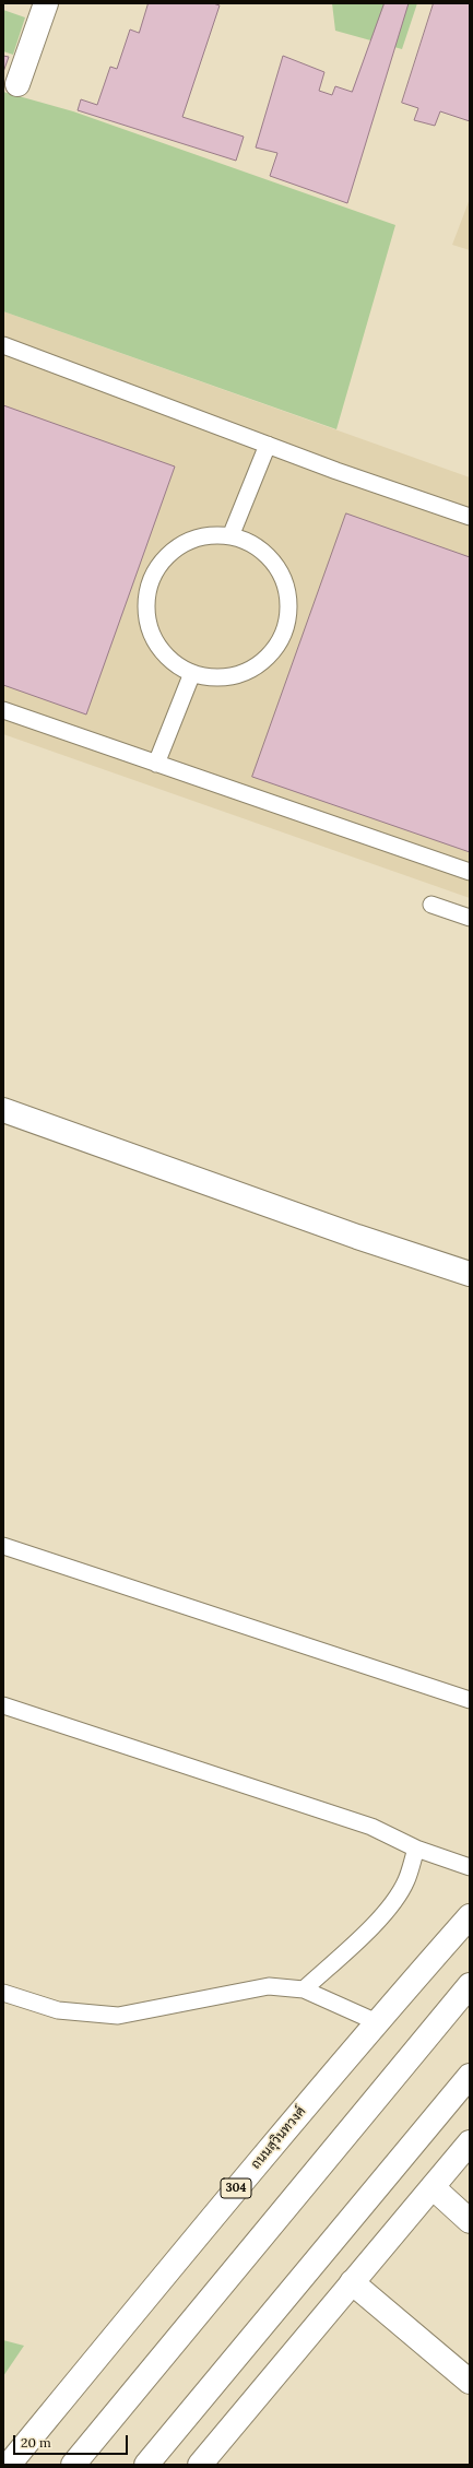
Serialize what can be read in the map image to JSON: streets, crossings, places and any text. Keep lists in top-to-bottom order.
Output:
{
  "streets": {
    "main road": ["ถนนสุวินทวงศ์", "304"]
  },
  "scale_bar": "20 m"
}
